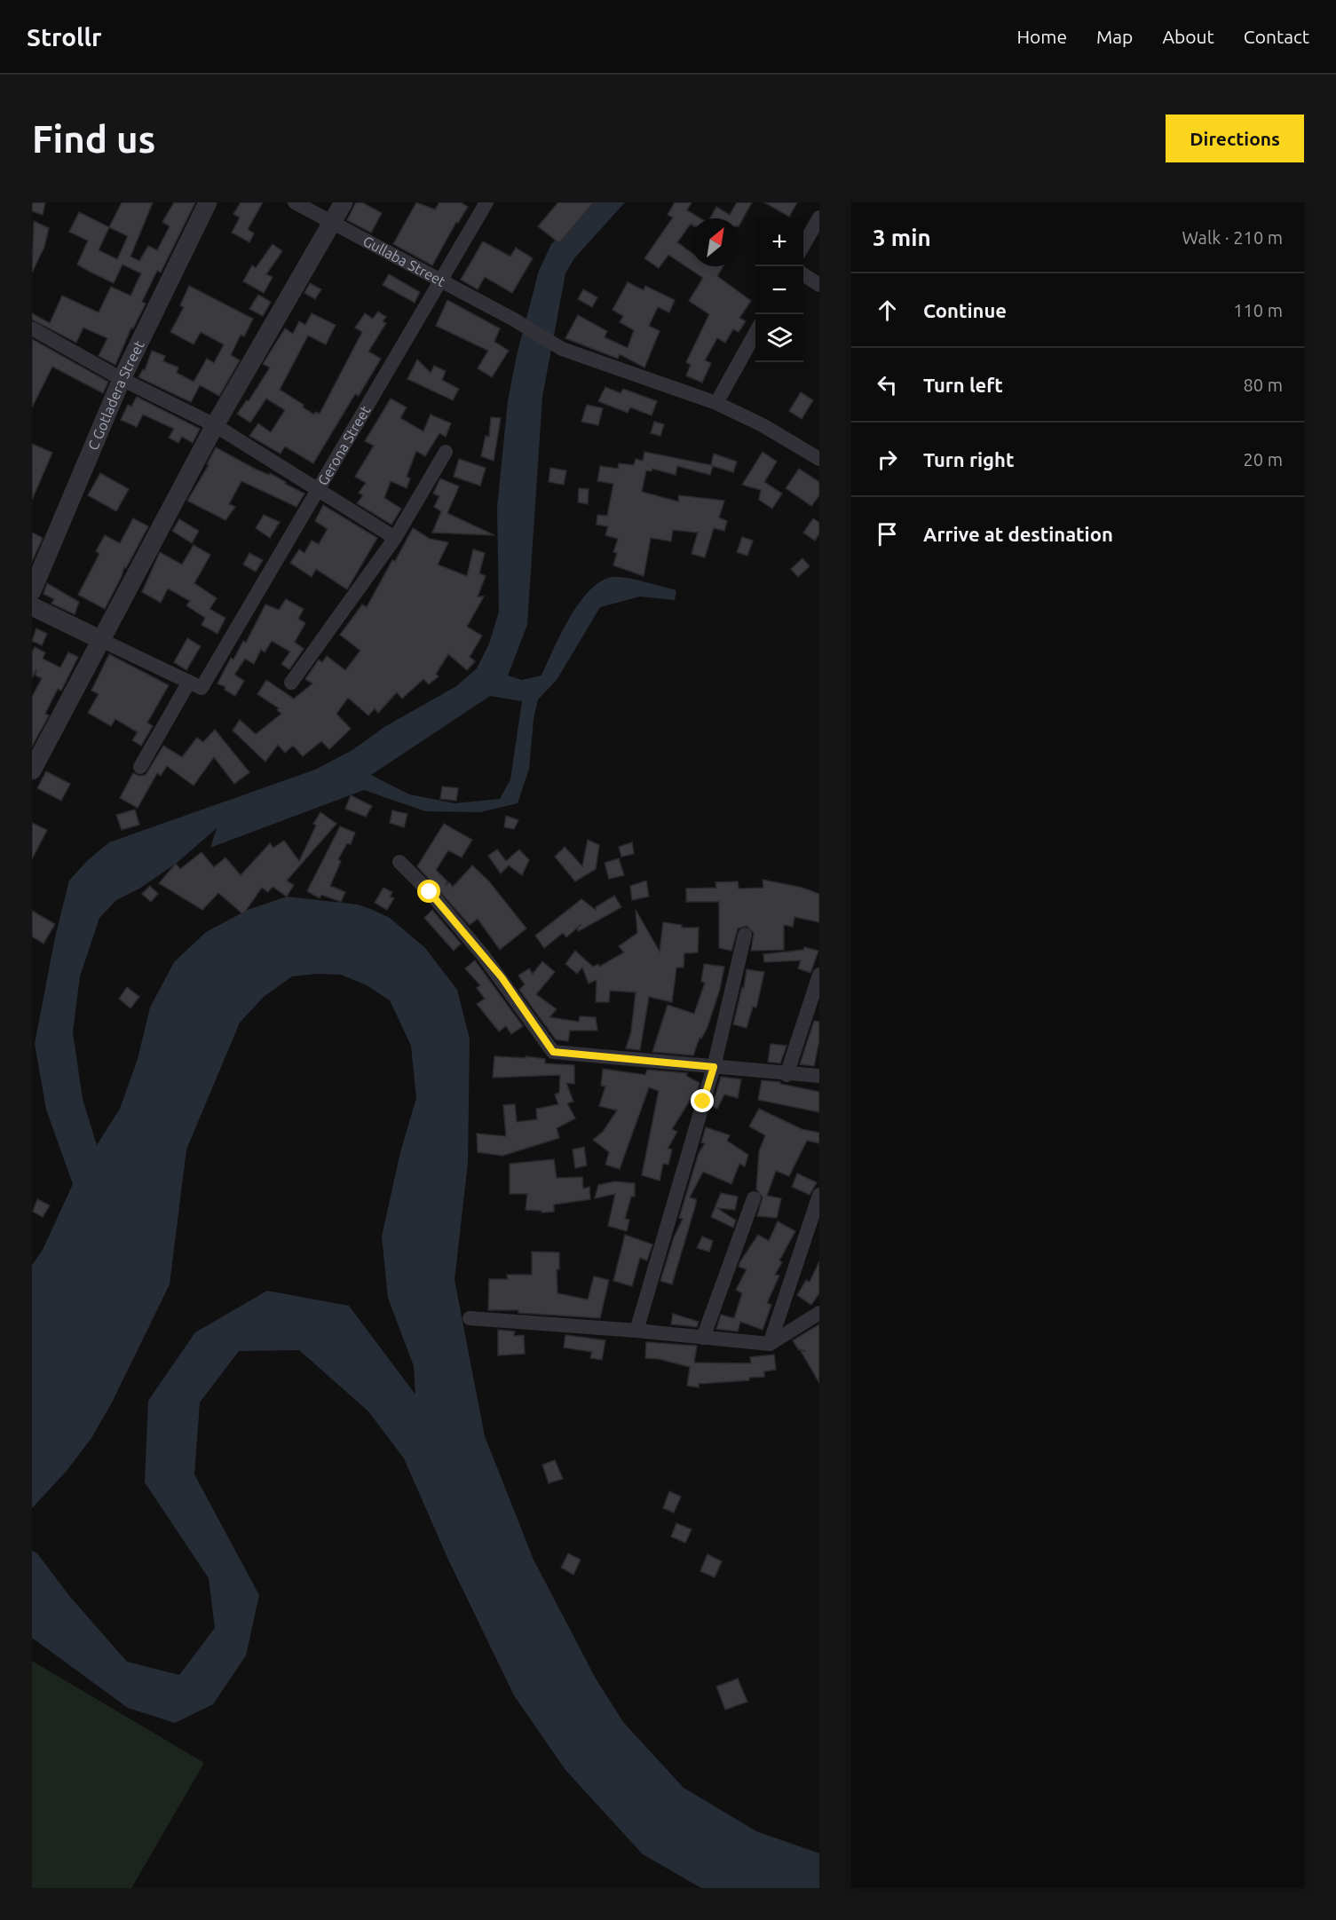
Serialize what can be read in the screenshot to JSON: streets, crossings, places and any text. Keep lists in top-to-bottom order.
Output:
{
  "streets": {
    "street": ["Gullaba Street", "C Gotladera Street", "Gerona Street"]
  },
  "crossings": [
    ["Gullaba Street", "Gerona Street"]
  ],
  "north": "top right",
  "page": {
    "header": "Strollr",
    "nav": [
      "Home",
      "Map",
      "About",
      "Contact"
    ],
    "buttons": "Directions",
    "title": "Find us",
    "heading": ["3 min", "Walk · 210 m"],
    "map_buttons": ["+", "−"],
    "list": [
      ["Continue", "110 m"],
      ["Turn left", "80 m"],
      ["Turn right", "20 m"],
      "Arrive at destination"
    ]
  }
}
